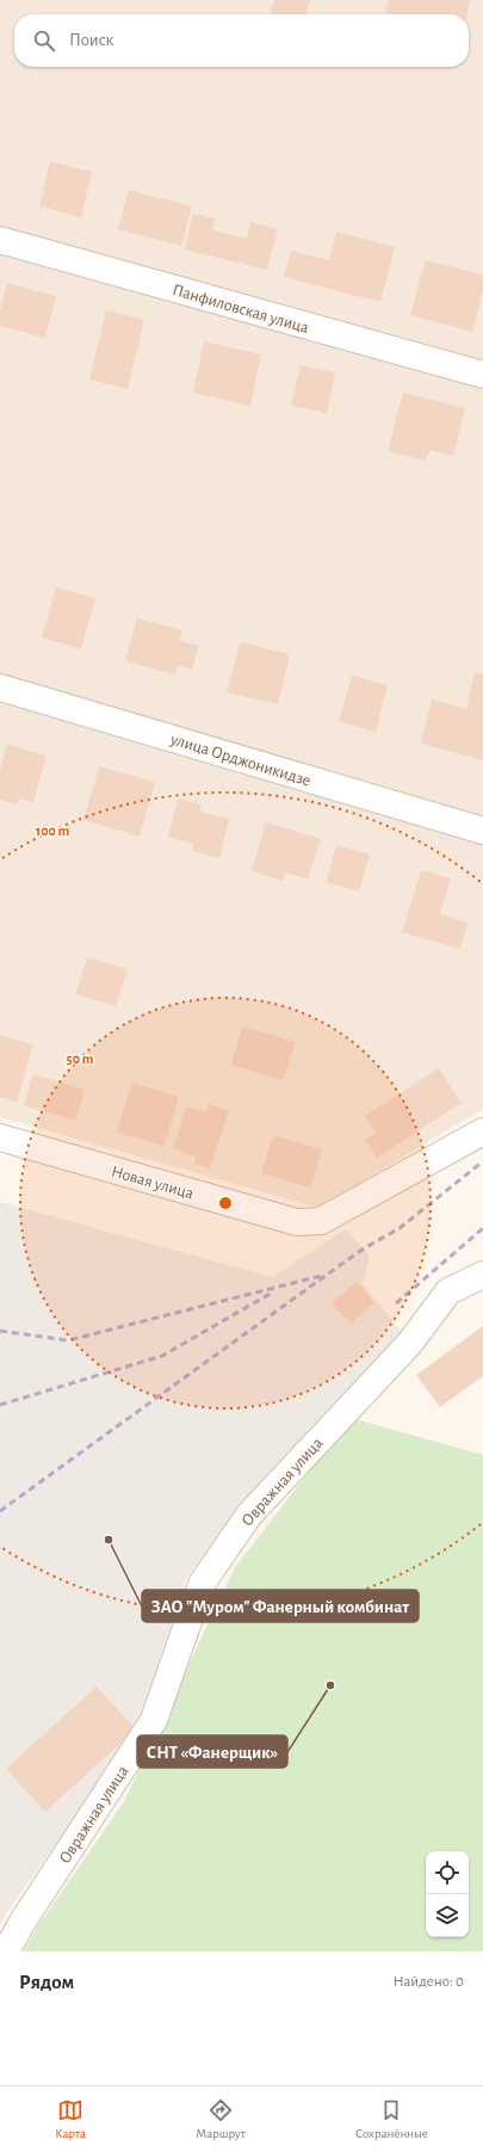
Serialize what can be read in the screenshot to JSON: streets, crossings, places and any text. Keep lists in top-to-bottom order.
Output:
{
  "streets": {
    "street": [
      "Панфиловская улица",
      "улица Орджоникидзе",
      "Новая улица",
      "Овражная улица"
    ]
  },
  "places": ["ЗАО \"Муром\" Фанерный комбинат", "СНТ «Фанерщик»"],
  "page": {
    "search": "Поиск",
    "heading": ["Рядом", "Найдено: 0"],
    "nav": ["Карта", "Маршрут", "Сохранённые"]
  },
  "rings": ["100 m", "50 m"]
}
